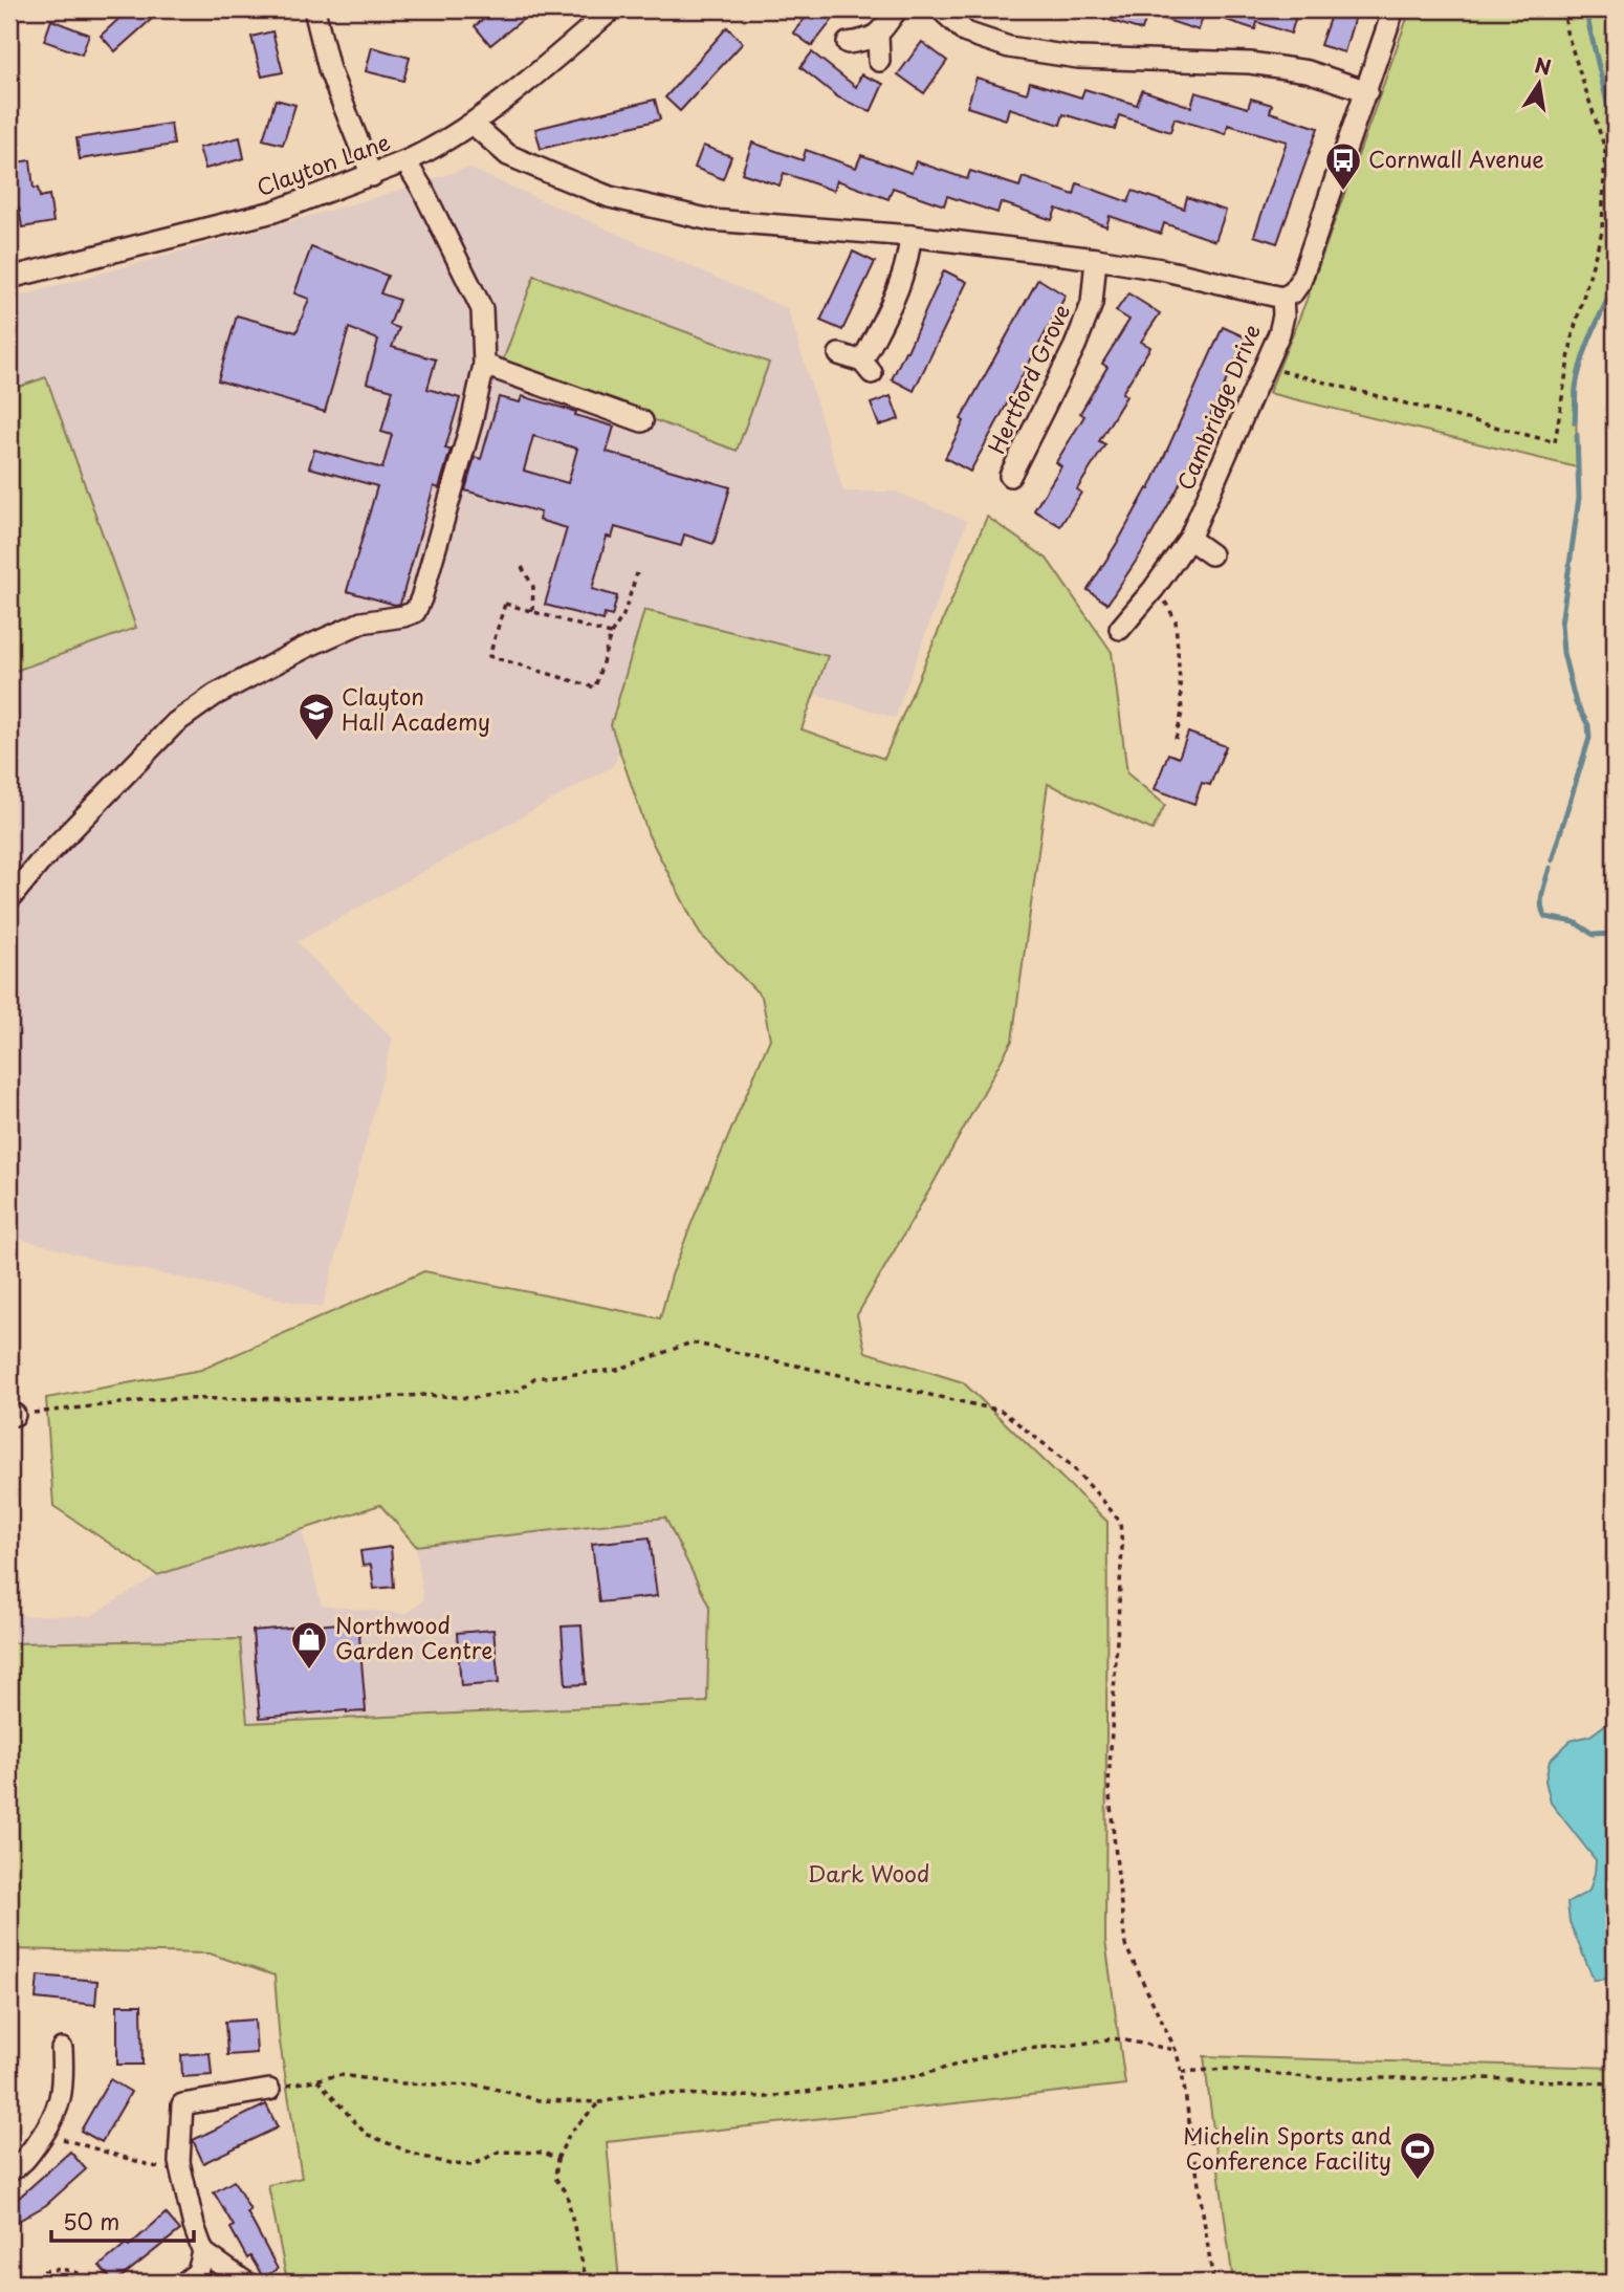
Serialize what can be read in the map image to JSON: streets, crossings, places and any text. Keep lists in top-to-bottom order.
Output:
{
  "streets": {
    "street": ["Clayton Lane", "Hertford Grove", "Cambridge Drive"]
  },
  "parks": ["Dark Wood"],
  "places": {
    "bus stop": ["Cornwall Avenue"],
    "school or university": ["Clayton Hall Academy"],
    "shop": ["Northwood Garden Centre"],
    "sports": ["Michelin Sports and Conference Facility"]
  },
  "scale_bar": "50 m",
  "north": "top"
}
